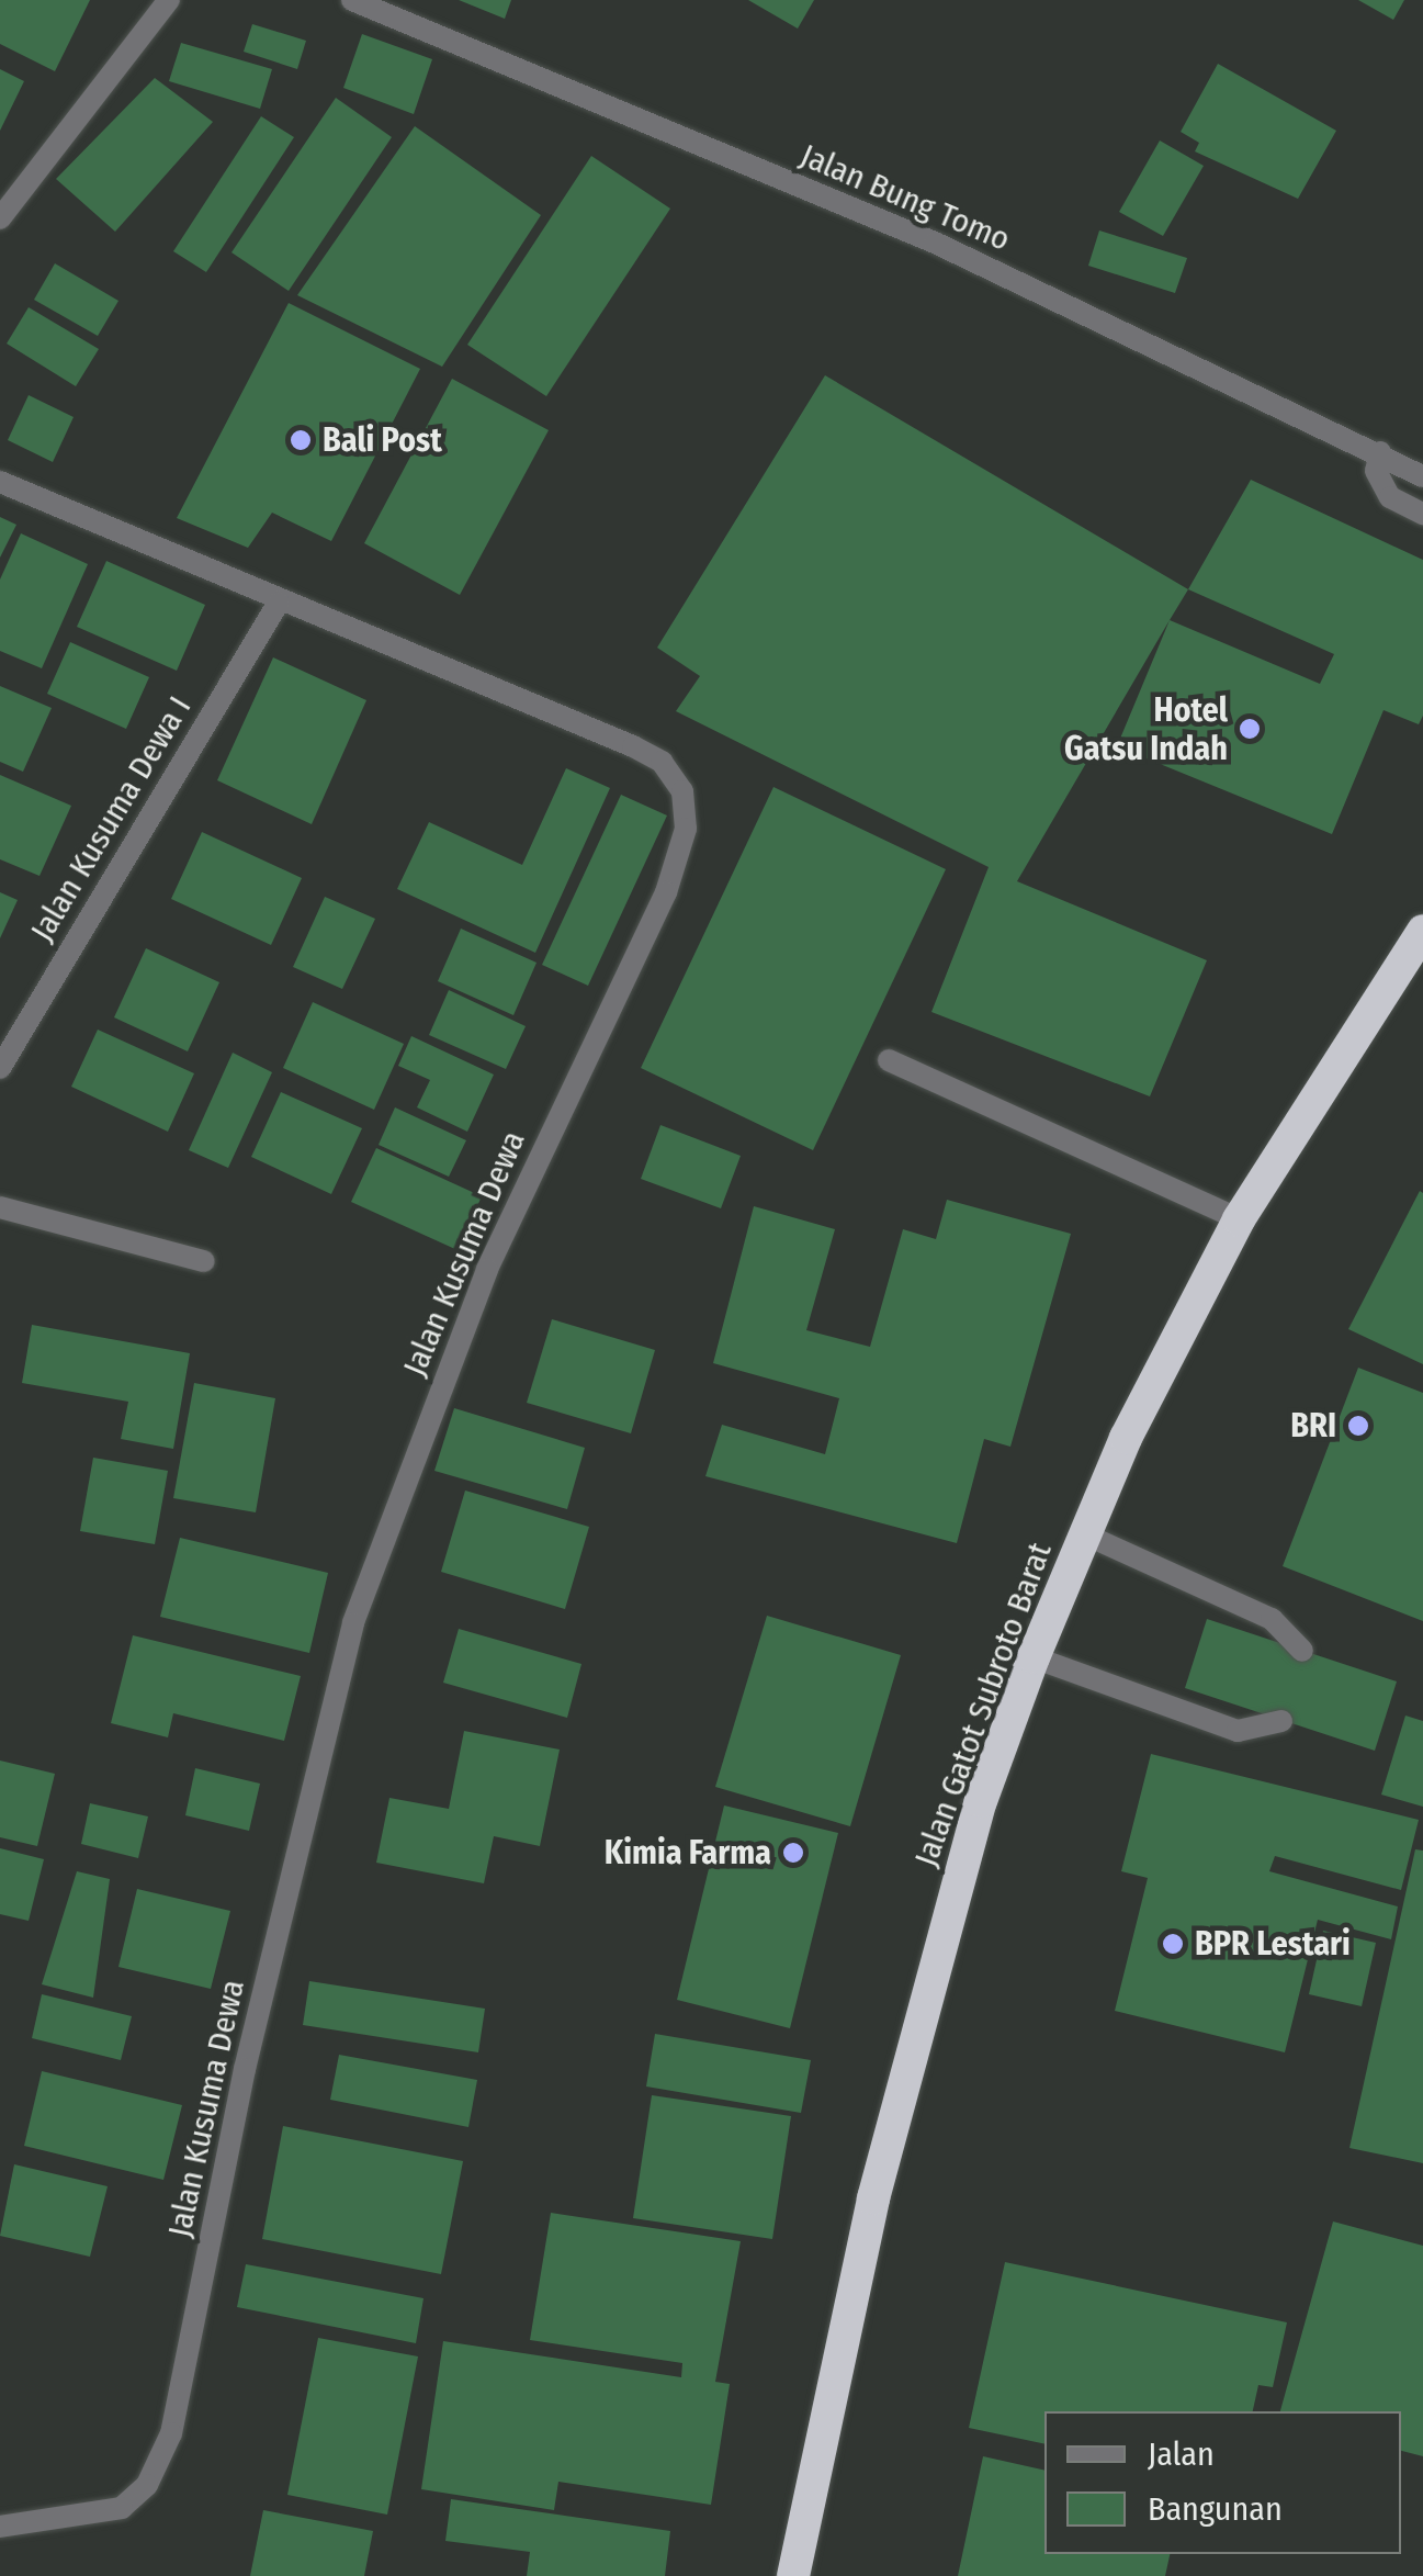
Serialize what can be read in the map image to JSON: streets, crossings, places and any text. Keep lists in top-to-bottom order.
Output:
{
  "streets": {
    "highway": ["Jalan Gatot Subroto Barat"],
    "street": ["Jalan Bung Tomo", "Jalan Kusuma Dewa I", "Jalan Kusuma Dewa"]
  },
  "crossings": [
    ["Jalan Kusuma Dewa I", "Jalan Kusuma Dewa"]
  ],
  "places": [
    "Bali Post",
    "Hotel Gatsu Indah",
    "BRI",
    "Kimia Farma",
    "BPR Lestari"
  ],
  "legend": ["Jalan", "Bangunan"]
}
